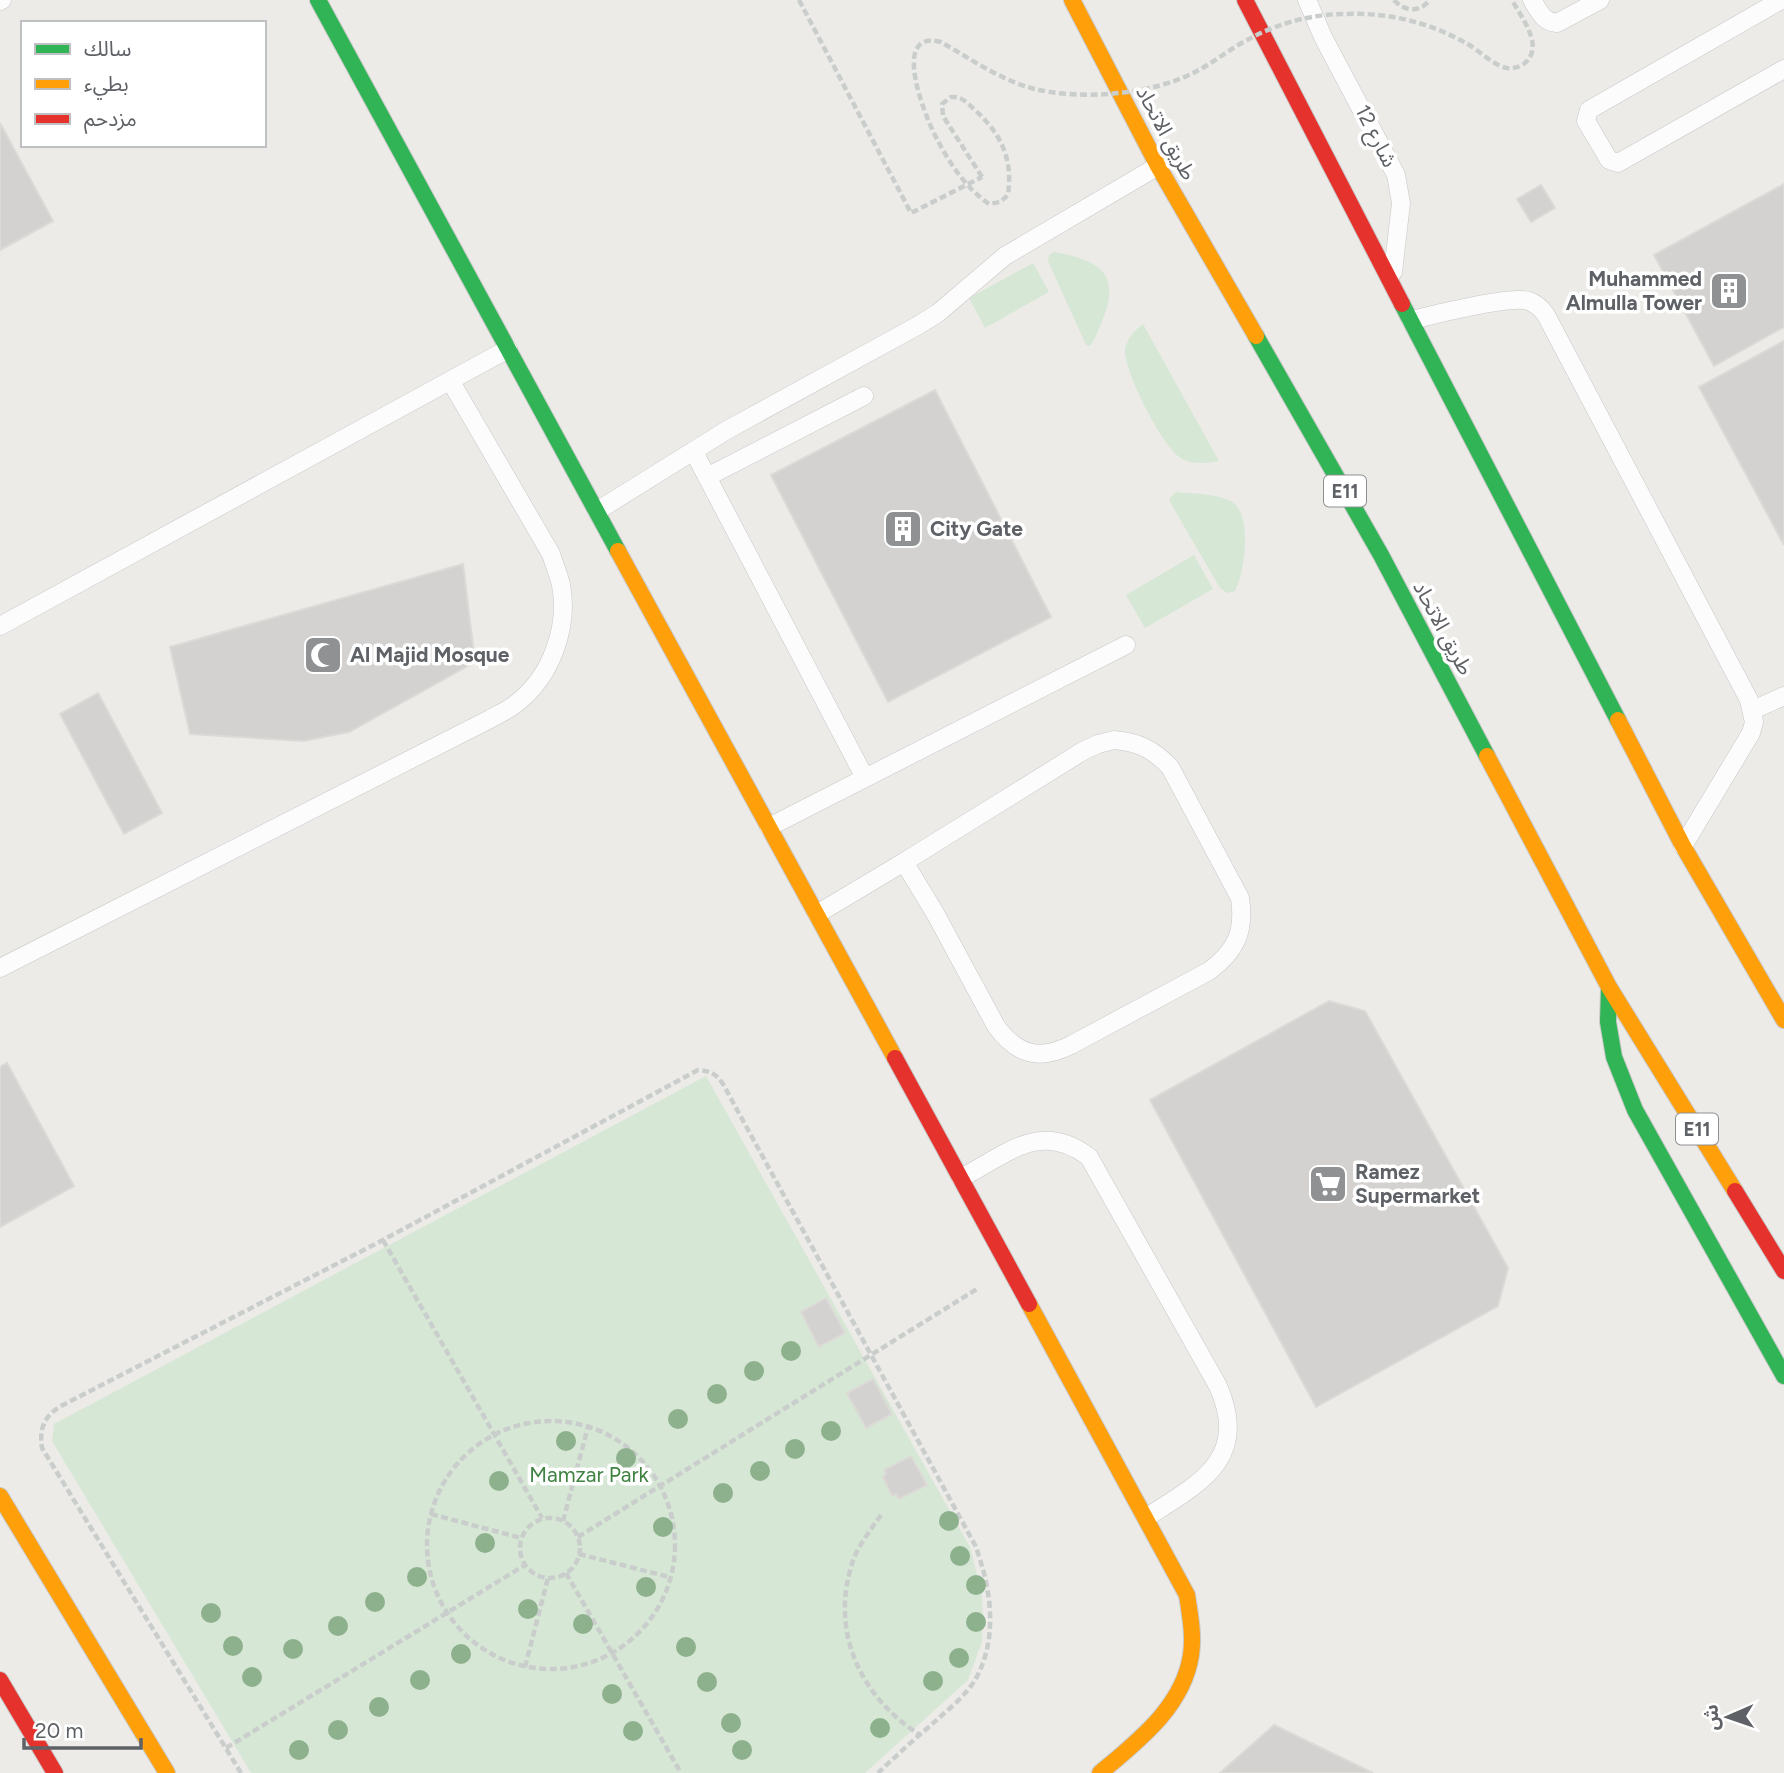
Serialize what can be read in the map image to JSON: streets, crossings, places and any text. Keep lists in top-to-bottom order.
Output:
{
  "streets": {
    "main road": ["طريق الاتحاد", "E11"],
    "lane": ["شارع 12"]
  },
  "parks": ["Mamzar Park"],
  "places": {
    "building": ["Muhammed Almulla Tower", "City Gate"],
    "mosque": ["Al Majid Mosque"],
    "supermarket": ["Ramez Supermarket"]
  },
  "legend": ["سالك", "بطيء", "مزدحم"],
  "scale_bar": "20 m",
  "north": "left"
}
